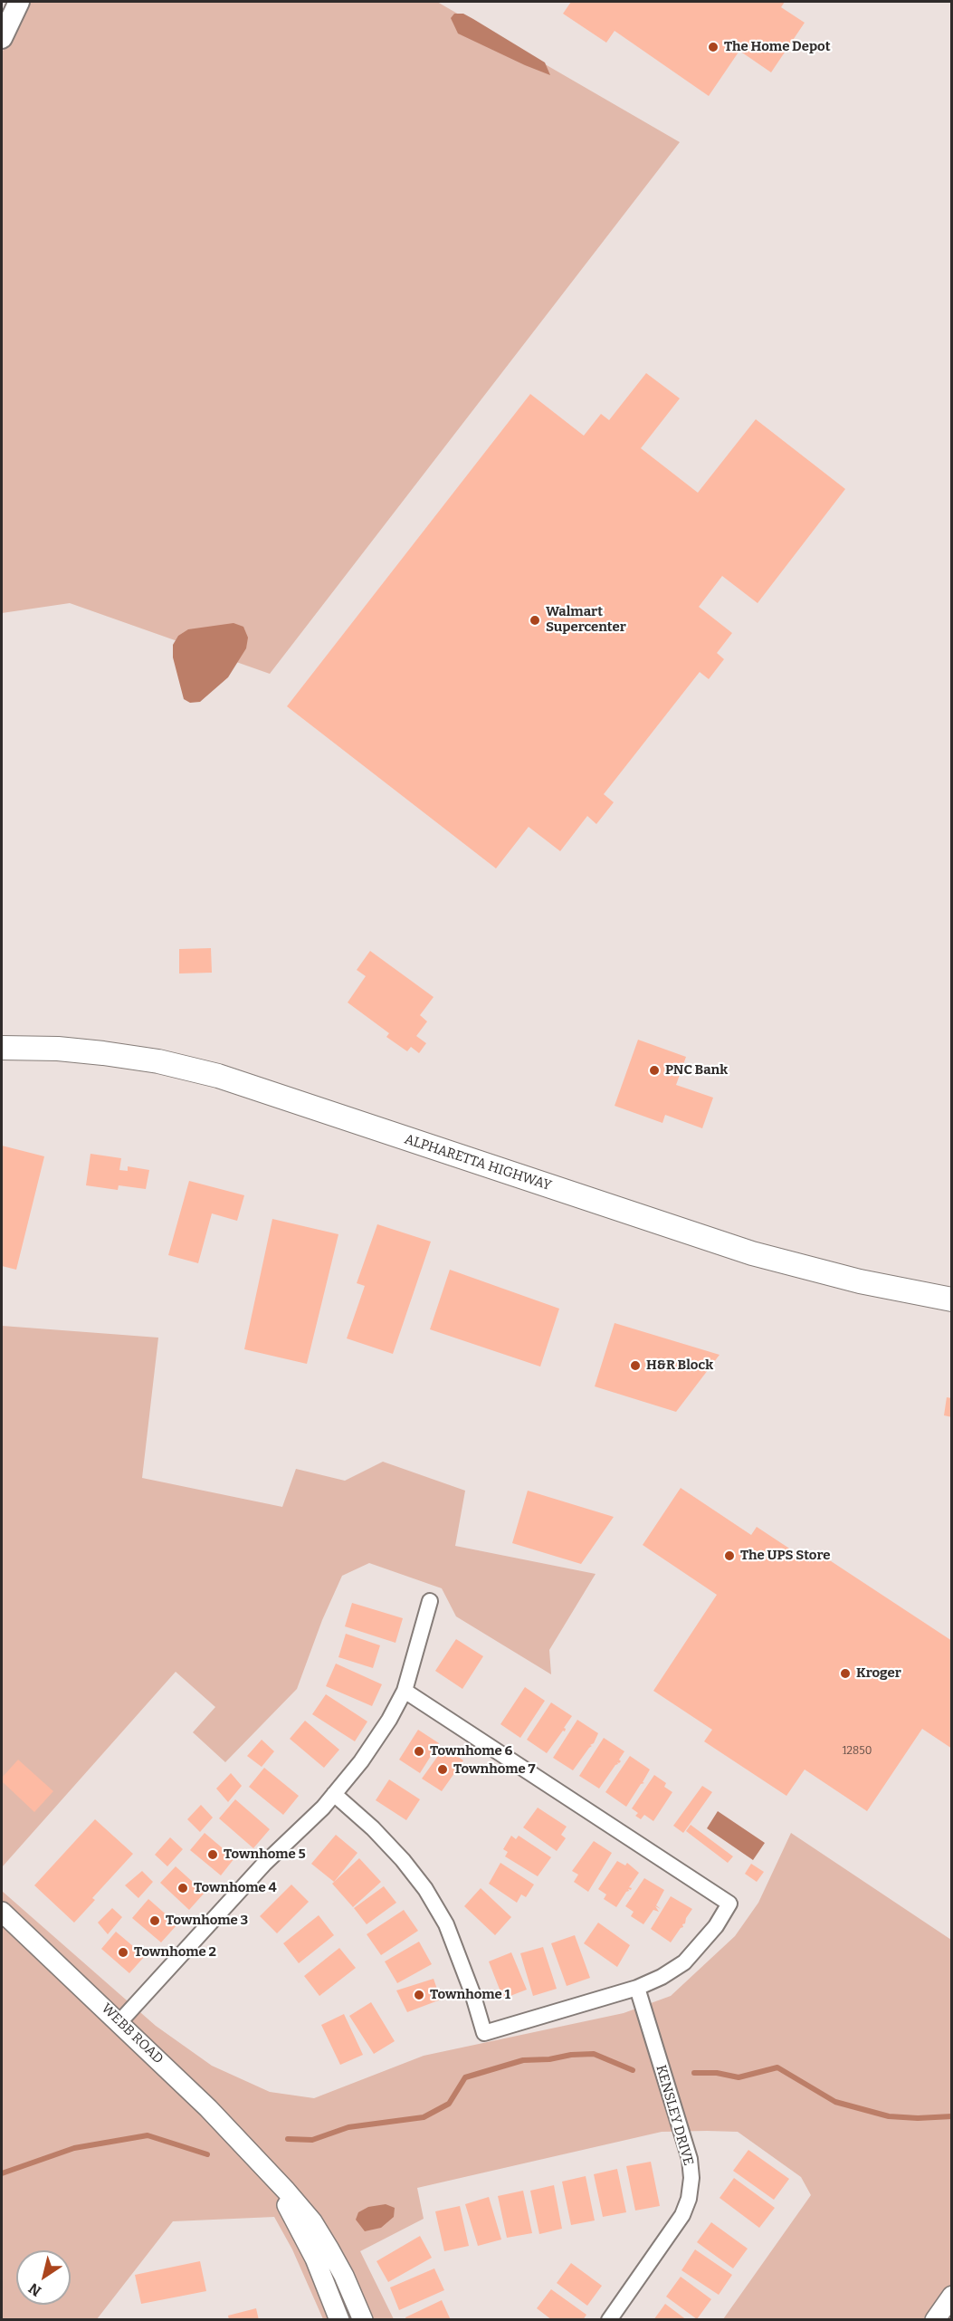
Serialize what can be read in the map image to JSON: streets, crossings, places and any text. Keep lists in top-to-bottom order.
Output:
{
  "streets": {
    "main road": ["ALPHARETTA HIGHWAY"],
    "street": ["WEBB ROAD", "KENSLEY DRIVE"]
  },
  "places": [
    "The Home Depot",
    "Walmart Supercenter",
    "PNC Bank",
    "H&R Block",
    "The UPS Store",
    "Kroger",
    "Townhome 6",
    "Townhome 7",
    "Townhome 5",
    "Townhome 4",
    "Townhome 3",
    "Townhome 2",
    "Townhome 1"
  ],
  "house_numbers": ["12850"],
  "north": "bottom left"
}
